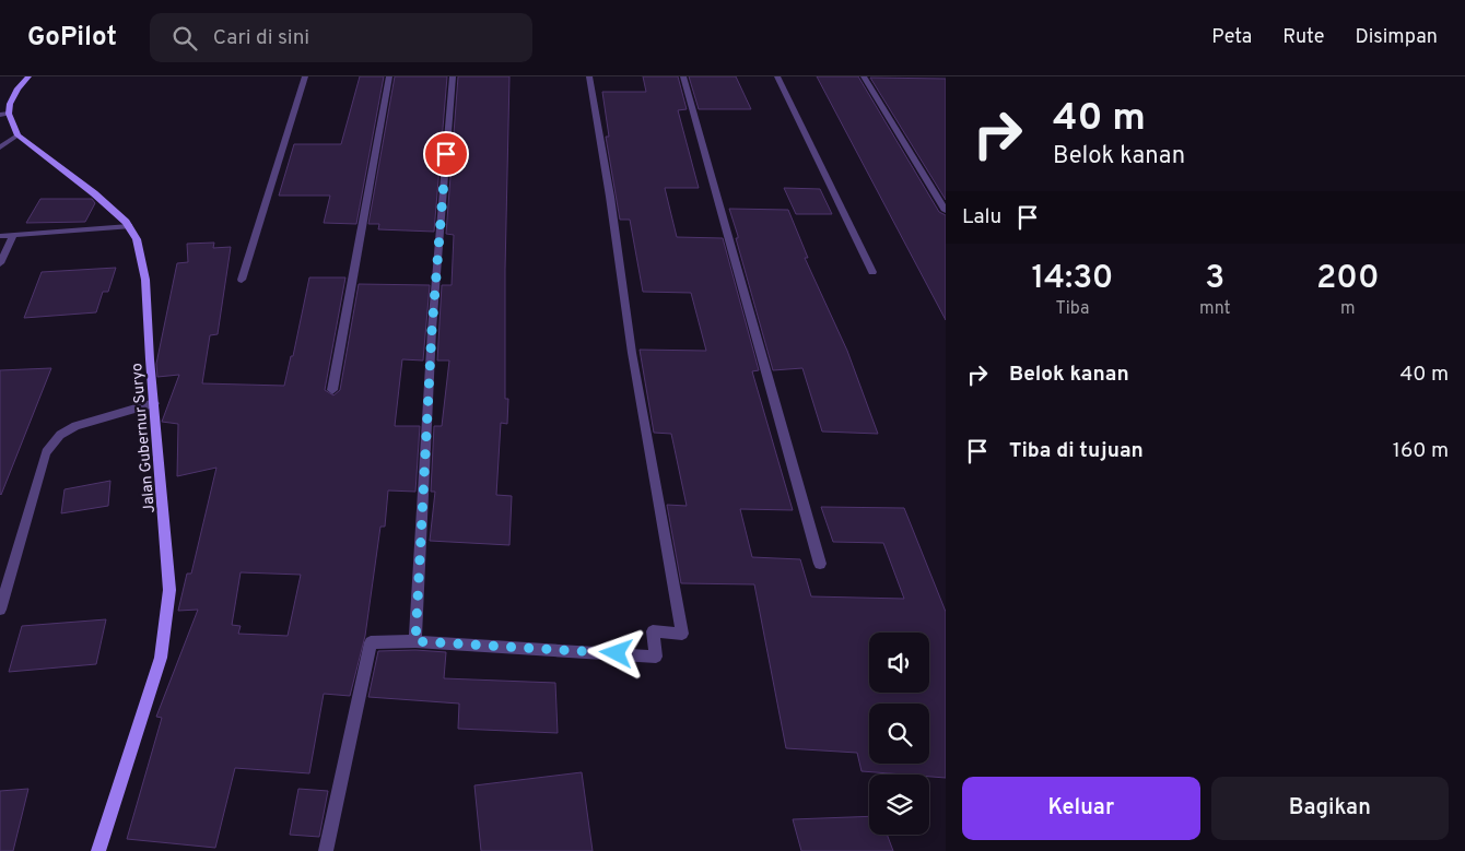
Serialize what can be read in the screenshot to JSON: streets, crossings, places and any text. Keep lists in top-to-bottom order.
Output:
{
  "streets": {
    "main road": ["Jalan Gubernur Suryo"]
  },
  "page": {
    "header": "GoPilot",
    "search": "Cari di sini",
    "nav": ["Peta", "Rute", "Disimpan"],
    "turn": ["40 m", "Belok kanan"],
    "then": "Lalu",
    "eta": [
      "14:30",
      "Tiba",
      "3",
      "mnt",
      "200",
      "m"
    ],
    "list": [
      {
        "name": "Belok kanan",
        "value": "40 m"
      },
      {
        "name": "Tiba di tujuan",
        "value": "160 m"
      }
    ],
    "buttons": ["Keluar", "Bagikan"]
  }
}
